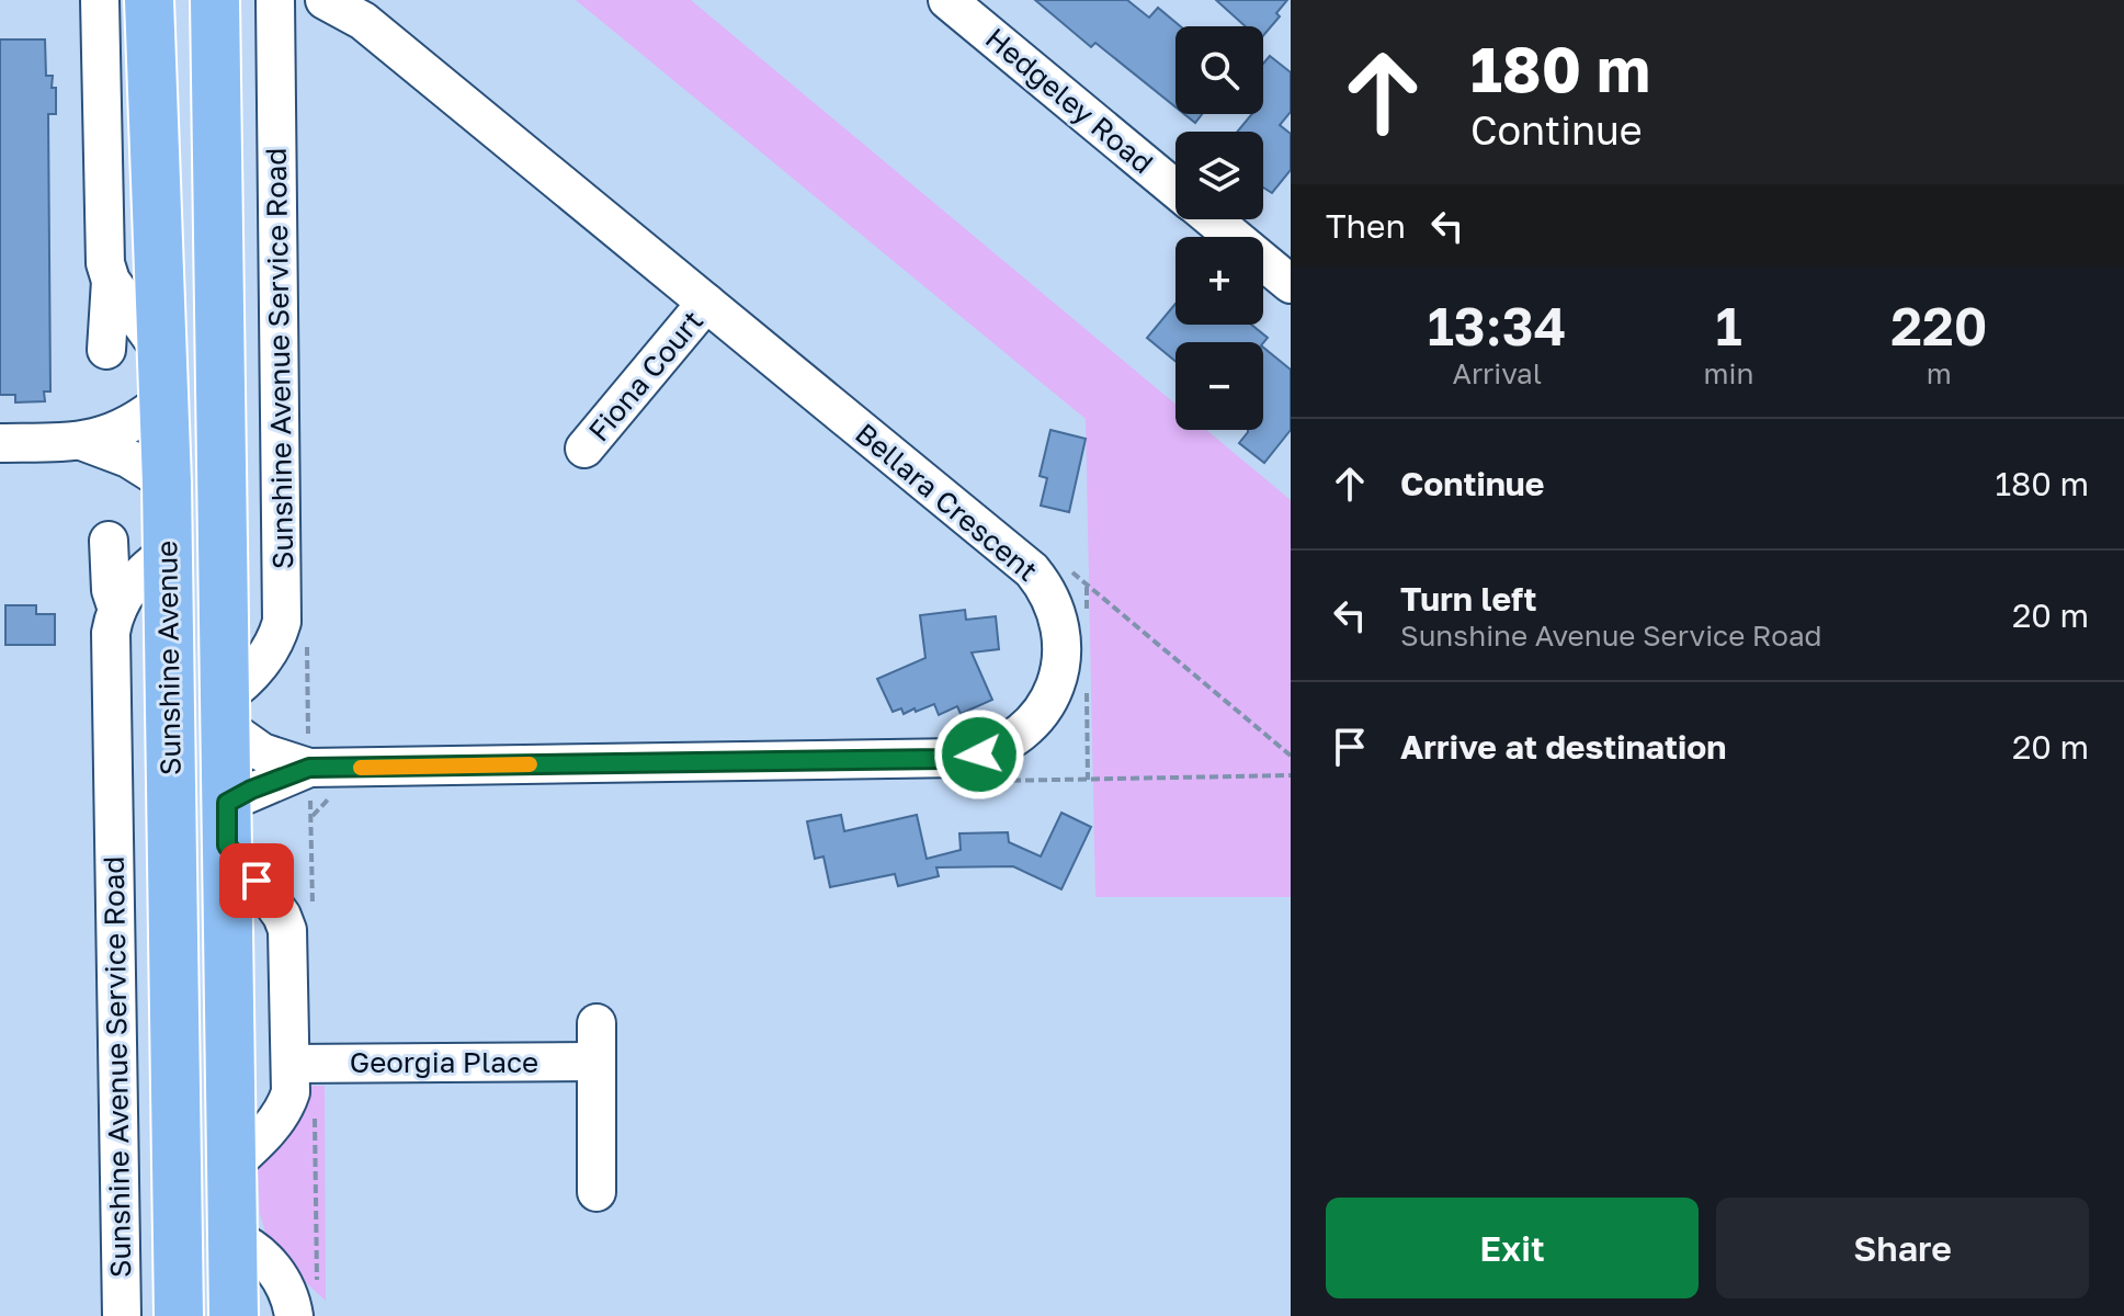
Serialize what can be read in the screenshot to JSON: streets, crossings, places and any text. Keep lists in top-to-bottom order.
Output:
{
  "streets": {
    "main road": ["Sunshine Avenue"],
    "street": [
      "Hedgeley Road",
      "Sunshine Avenue Service Road",
      "Fiona Court",
      "Bellara Crescent",
      "Georgia Place"
    ]
  },
  "crossings": [
    ["Sunshine Avenue Service Road", "Sunshine Avenue"],
    ["Fiona Court", "Bellara Crescent"]
  ],
  "page": {
    "turn": ["180 m", "Continue"],
    "map_buttons": ["+", "−"],
    "then": "Then",
    "eta": [
      "13:34",
      "Arrival",
      "1",
      "min",
      "220",
      "m"
    ],
    "list": [
      {
        "name": "Continue",
        "value": "180 m"
      },
      {
        "name": "Turn left",
        "note": "Sunshine Avenue Service Road",
        "value": "20 m"
      },
      {
        "name": "Arrive at destination",
        "value": "20 m"
      }
    ],
    "buttons": ["Exit", "Share"]
  }
}
